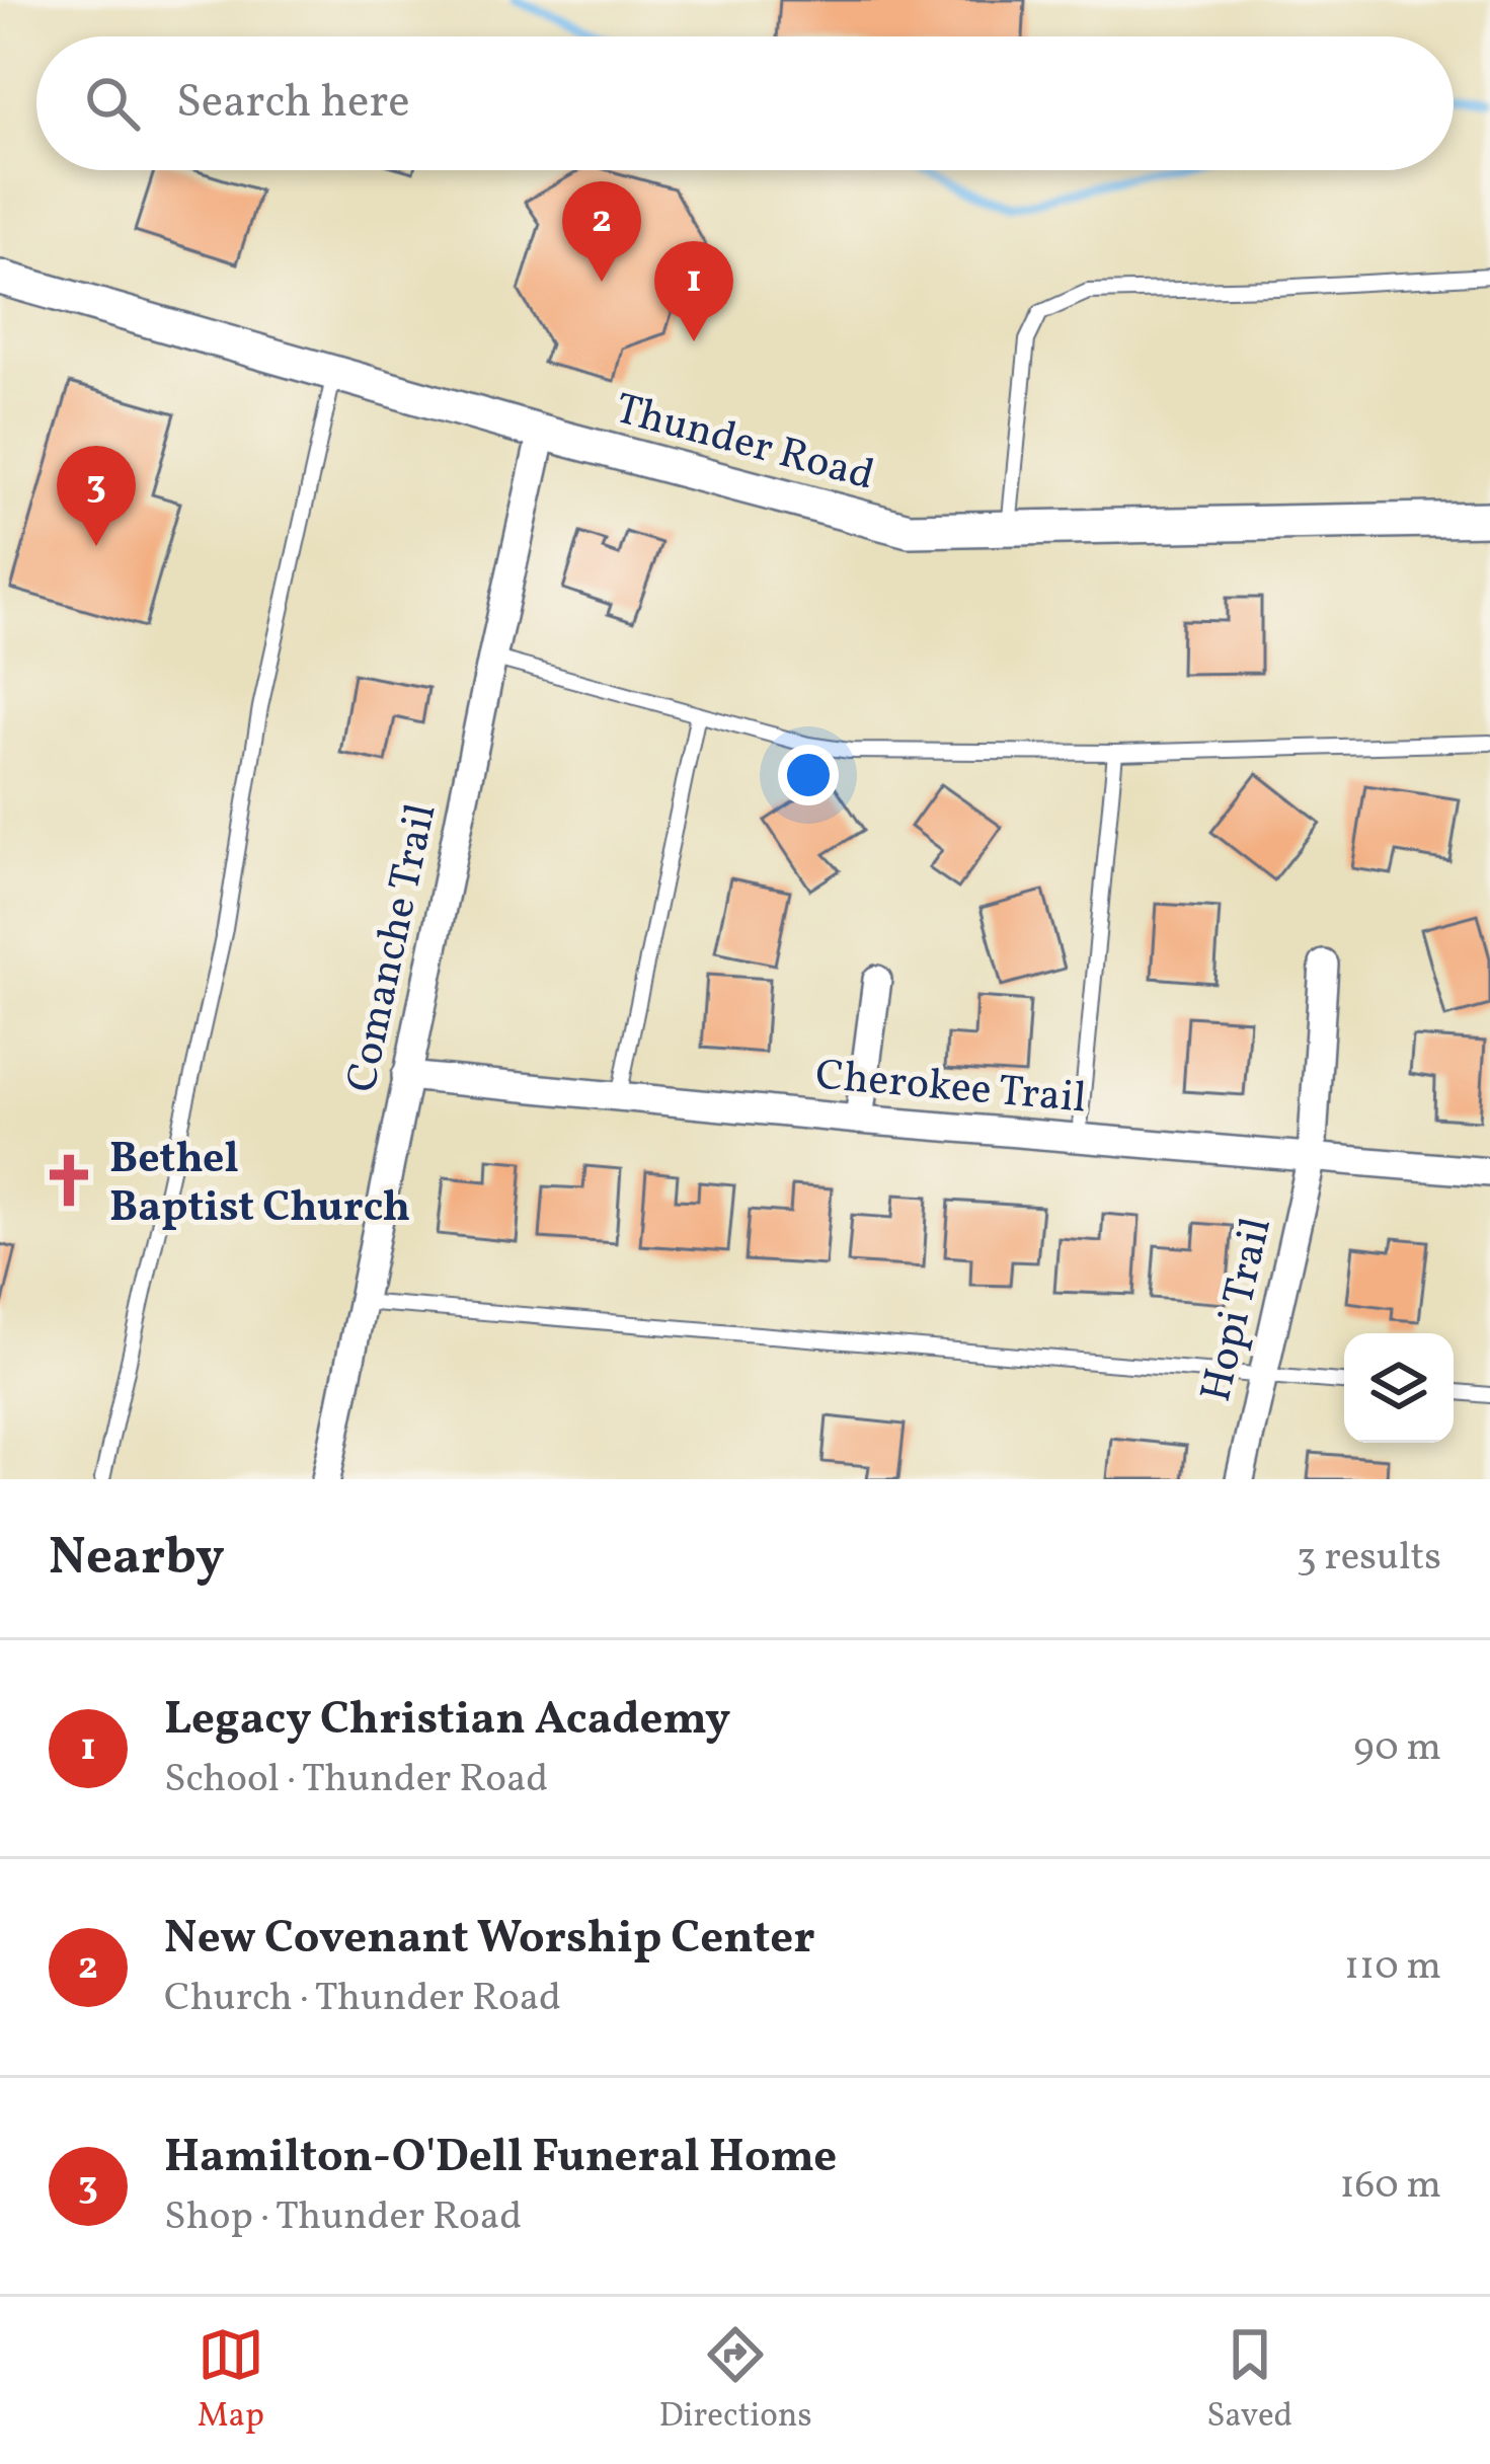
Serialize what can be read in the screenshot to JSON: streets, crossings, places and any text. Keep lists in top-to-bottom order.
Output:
{
  "streets": {
    "street": [
      "Thunder Road",
      "Comanche Trail",
      "Cherokee Trail",
      "Hopi Trail"
    ]
  },
  "crossings": [
    ["Thunder Road", "Comanche Trail"],
    ["Comanche Trail", "Cherokee Trail"],
    ["Cherokee Trail", "Hopi Trail"]
  ],
  "places": {
    "church": ["Bethel Baptist Church"]
  },
  "page": {
    "search": "Search here",
    "pins": ["2", "1", "3"],
    "heading": ["Nearby", "3 results"],
    "list": [
      {
        "mark": "1",
        "name": "Legacy Christian Academy",
        "note": "School · Thunder Road",
        "value": "90 m"
      },
      {
        "mark": "2",
        "name": "New Covenant Worship Center",
        "note": "Church · Thunder Road",
        "value": "110 m"
      },
      {
        "mark": "3",
        "name": "Hamilton-O'Dell Funeral Home",
        "note": "Shop · Thunder Road",
        "value": "160 m"
      }
    ],
    "nav": ["Map", "Directions", "Saved"]
  }
}
